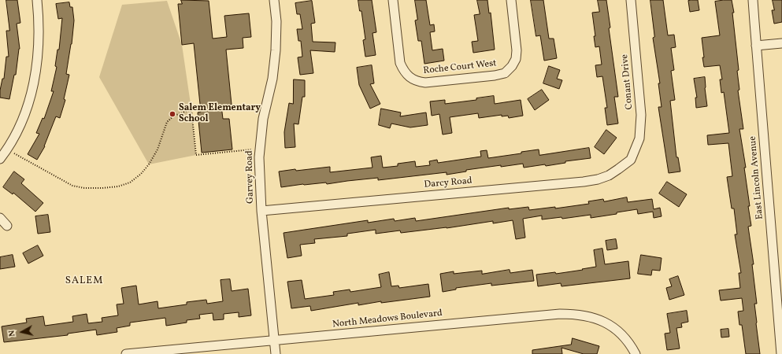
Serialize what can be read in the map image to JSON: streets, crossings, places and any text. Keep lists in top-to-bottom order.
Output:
{
  "streets": {
    "street": [
      "Roche Court West",
      "Conant Drive",
      "Garvey Road",
      "East Lincoln Avenue",
      "Darcy Road",
      "North Meadows Boulevard"
    ]
  },
  "crossings": [
    ["Conant Drive", "Darcy Road"],
    ["Garvey Road", "Darcy Road"],
    ["Garvey Road", "North Meadows Boulevard"]
  ],
  "districts": ["SALEM"],
  "places": ["Salem Elementary School"],
  "north": "left"
}
